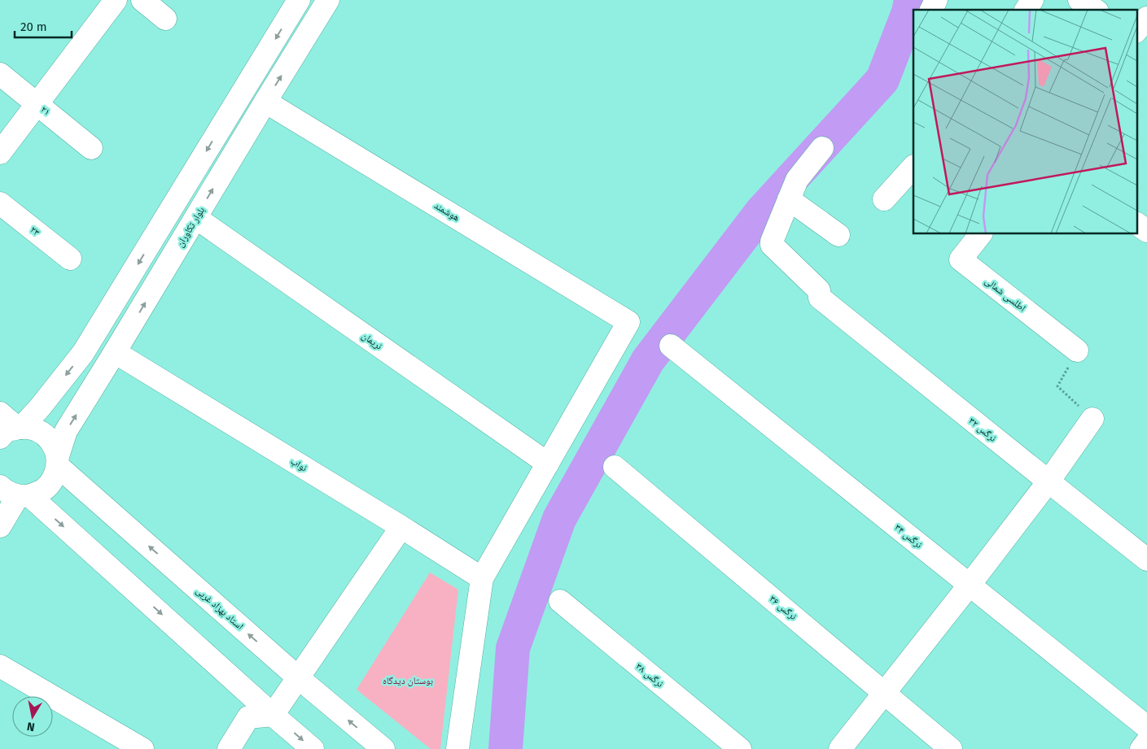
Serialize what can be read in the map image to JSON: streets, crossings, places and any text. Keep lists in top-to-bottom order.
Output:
{
  "streets": {
    "street": [
      "۲۱",
      "هوشمند",
      "بلوار تکاوران",
      "۲۳",
      "اطلسی شمالی",
      "نریمان",
      "نرگس ۳۲",
      "نواب",
      "نرگس ۳۴",
      "نرگس ۳۶",
      "استاد بهزاد غربی",
      "نرگس ۳۸"
    ]
  },
  "crossings": [
    ["هوشمند", "بلوار تکاوران"],
    ["هوشمند", "نریمان"],
    ["بلوار تکاوران", "نریمان"],
    ["بلوار تکاوران", "نواب"],
    ["بلوار تکاوران", "استاد بهزاد غربی"]
  ],
  "parks": ["بوستان دیدگاه"],
  "scale_bar": "20 m",
  "north": "bottom"
}
